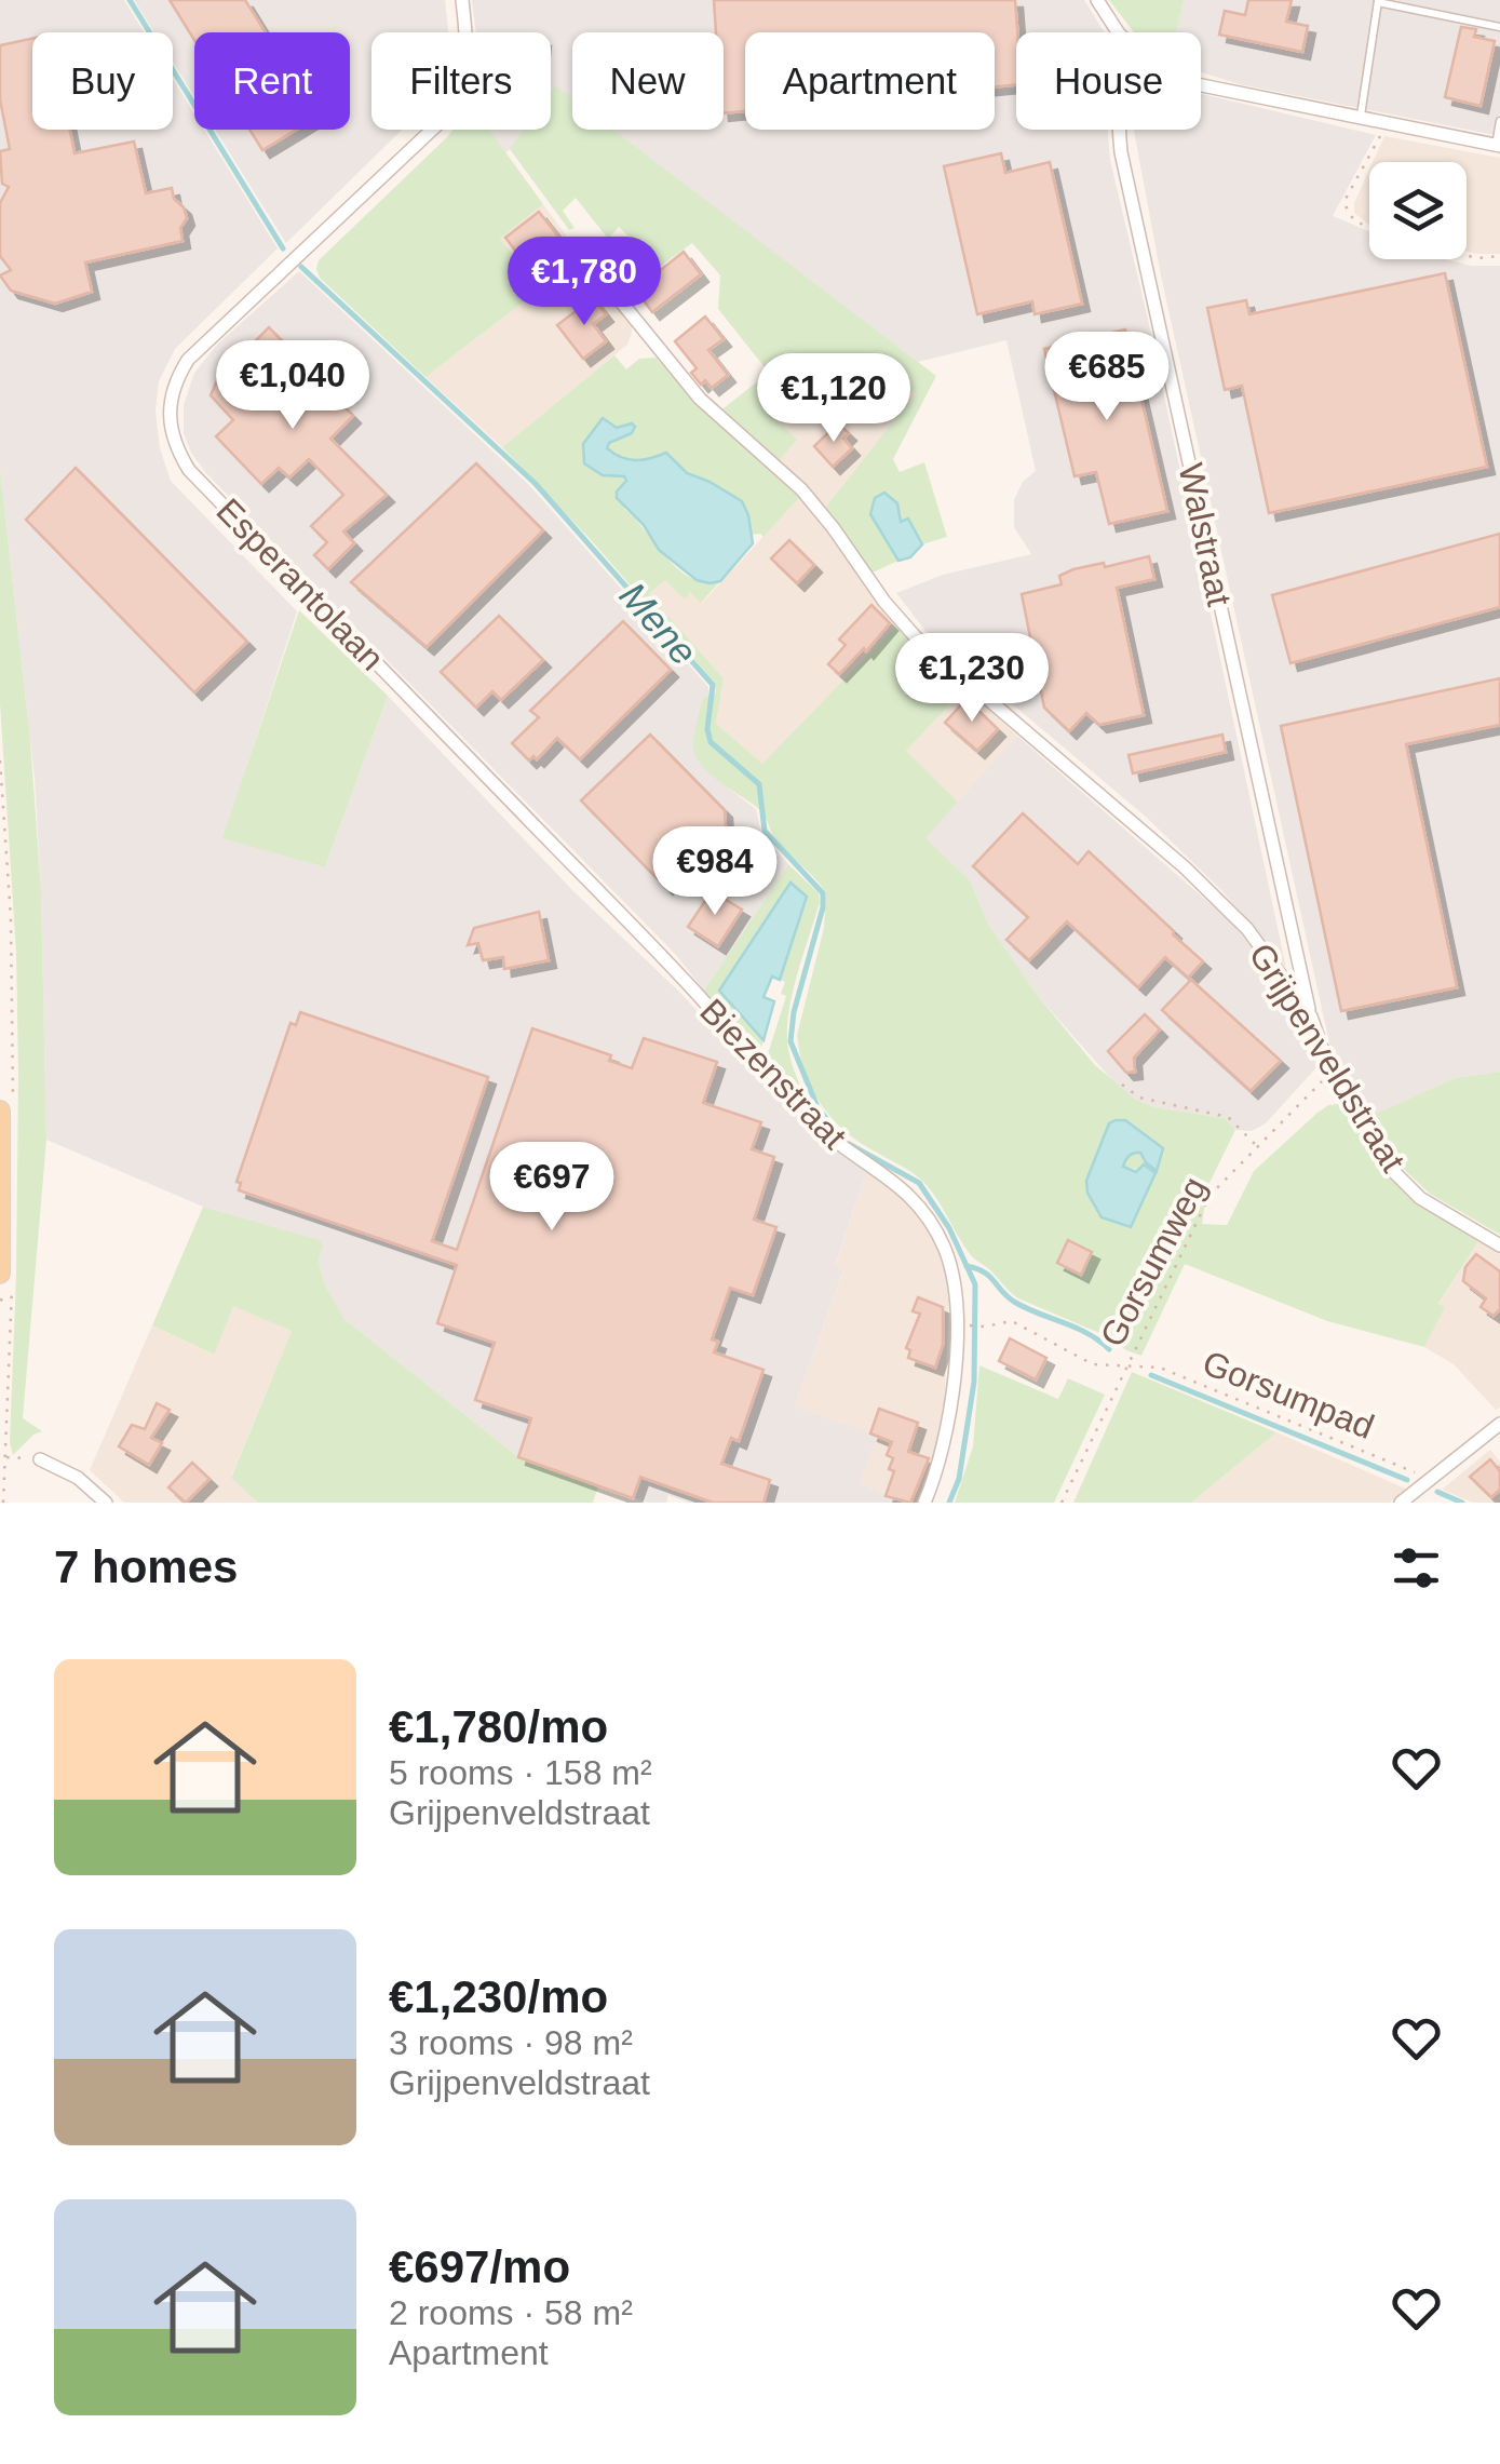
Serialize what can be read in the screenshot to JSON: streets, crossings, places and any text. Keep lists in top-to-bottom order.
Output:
{
  "streets": {
    "street": [
      "Walstraat",
      "Esperantolaan",
      "Grijpenveldstraat",
      "Biezenstraat"
    ],
    "path": ["Gorsumweg", "Gorsumpad"]
  },
  "crossings": [
    ["Walstraat", "Grijpenveldstraat"],
    ["Esperantolaan", "Biezenstraat"],
    ["Grijpenveldstraat", "Gorsumweg"],
    ["Gorsumweg", "Gorsumpad"]
  ],
  "water": ["Mene"],
  "page": {
    "chip": [
      "Buy",
      "Rent",
      "Filters",
      "New",
      "Apartment",
      "House"
    ],
    "price": [
      "€1,780",
      "€685",
      "€1,040",
      "€1,120",
      "€1,230",
      "€984",
      "€697"
    ],
    "heading": "7 homes",
    "list": [
      {
        "name": "€1,780/mo",
        "note": "5 rooms · 158 m² · Grijpenveldstraat"
      },
      {
        "name": "€1,230/mo",
        "note": "3 rooms · 98 m² · Grijpenveldstraat"
      },
      {
        "name": "€697/mo",
        "note": "2 rooms · 58 m² · Apartment"
      }
    ]
  }
}
